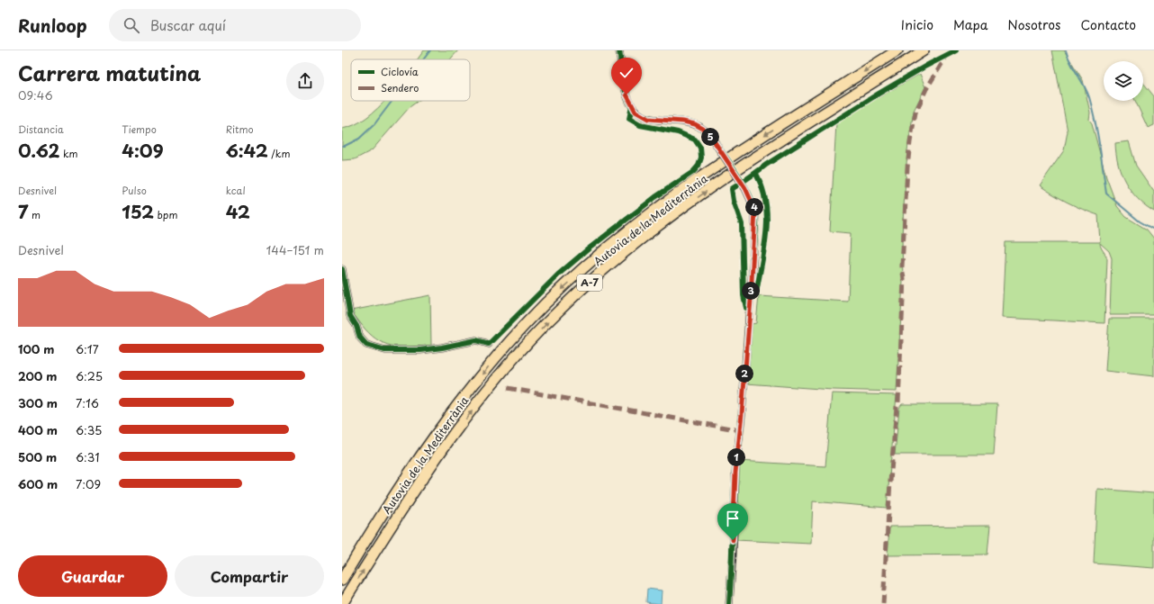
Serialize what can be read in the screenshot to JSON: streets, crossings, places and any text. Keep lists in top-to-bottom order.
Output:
{
  "streets": {
    "highway": ["Autovia de la Mediterrània", "A-7"]
  },
  "legend": ["Ciclovía", "Sendero"],
  "page": {
    "header": "Runloop",
    "search": "Buscar aquí",
    "nav": [
      "Inicio",
      "Mapa",
      "Nosotros",
      "Contacto"
    ],
    "heading": ["Carrera matutina", "09:46"],
    "stats": [
      ["Distancia", "0.62 km"],
      ["Tiempo", "4:09"],
      ["Ritmo", "6:42 /km"],
      ["Desnivel", "7 m"],
      ["Pulso", "152 bpm"],
      ["kcal", "42"]
    ],
    "pins": [
      "5",
      "4",
      "3",
      "2",
      "1"
    ],
    "chart": ["Desnivel", "144–151 m"],
    "list": [
      {
        "name": "100 m",
        "note": "6:17"
      },
      {
        "name": "200 m",
        "note": "6:25"
      },
      {
        "name": "300 m",
        "note": "7:16"
      },
      {
        "name": "400 m",
        "note": "6:35"
      },
      {
        "name": "500 m",
        "note": "6:31"
      },
      {
        "name": "600 m",
        "note": "7:09"
      }
    ],
    "buttons": ["Guardar", "Compartir"]
  }
}
